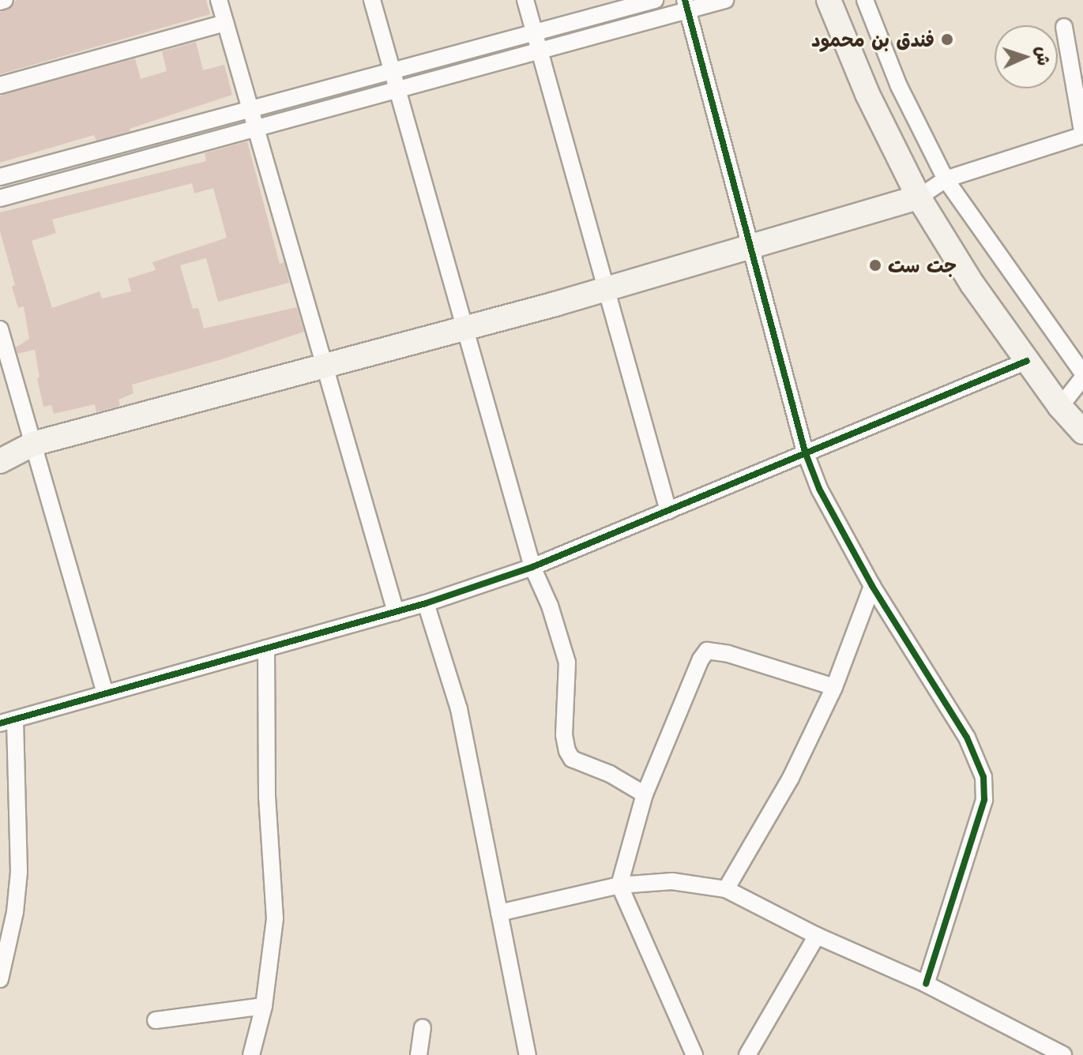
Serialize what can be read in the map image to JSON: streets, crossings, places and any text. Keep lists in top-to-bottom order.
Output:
{
  "places": ["فندق بن محمود", "جت ست"],
  "north": "right"
}
